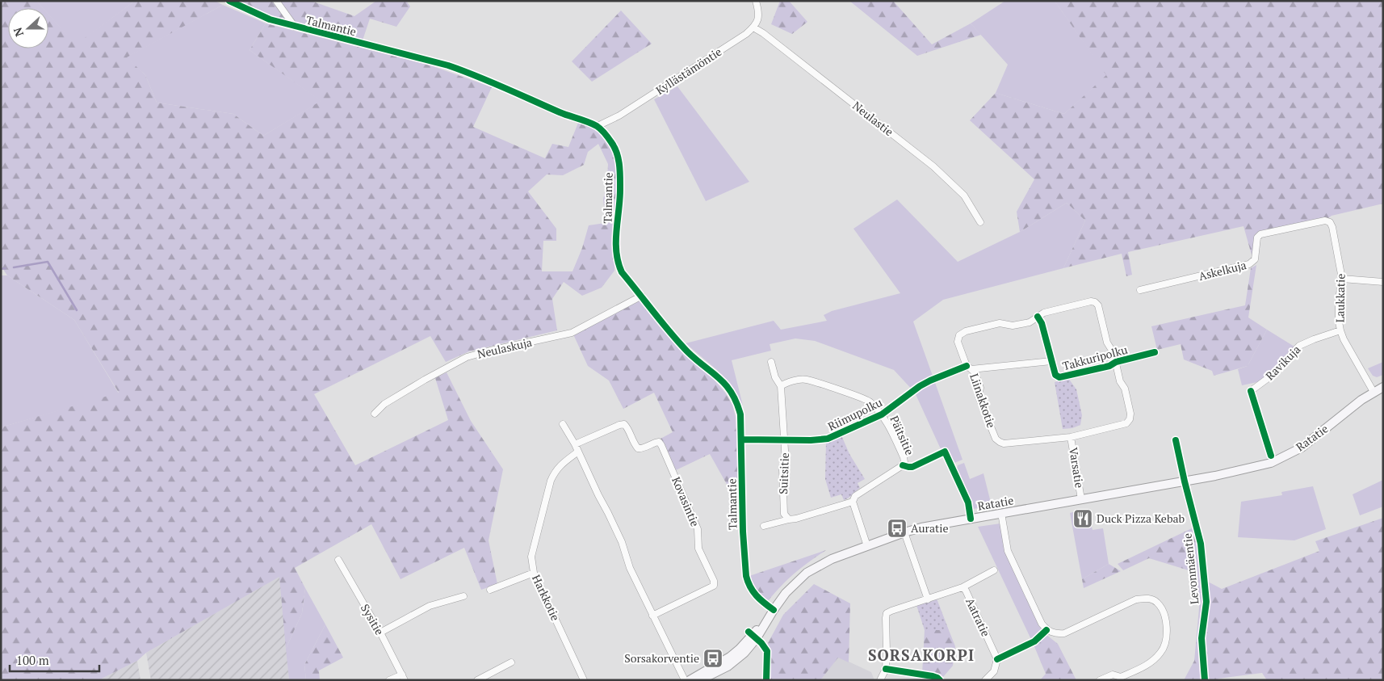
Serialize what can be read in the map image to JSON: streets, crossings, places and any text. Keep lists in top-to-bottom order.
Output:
{
  "streets": {
    "street": [
      "Talmantie",
      "Kyllästämöntie",
      "Neulastie",
      "Askelkuja",
      "Laukkatie",
      "Neulaskuja",
      "Ravikuja",
      "Liinakkotie",
      "Päitsitie",
      "Ratatie",
      "Varsatie",
      "Suitsitie",
      "Kovasintie",
      "Levonmäentie",
      "Harkkotie",
      "Aatratie",
      "Sysitie"
    ],
    "cycle path": ["Takkuripolku", "Riimupolku"]
  },
  "crossings": [
    ["Talmantie", "Kyllästämöntie"],
    ["Talmantie", "Neulaskuja"],
    ["Talmantie", "Ratatie"],
    ["Kyllästämöntie", "Neulastie"],
    ["Askelkuja", "Laukkatie"],
    ["Laukkatie", "Ravikuja"],
    ["Laukkatie", "Ratatie"],
    ["Liinakkotie", "Varsatie"],
    ["Päitsitie", "Suitsitie"],
    ["Ratatie", "Varsatie"],
    ["Ratatie", "Levonmäentie"]
  ],
  "districts": ["SORSAKORPI"],
  "places": {
    "restaurant": ["Duck Pizza Kebab"],
    "bus stop": ["Auratie", "Sorsakorventie"]
  },
  "scale_bar": "100 m",
  "north": "left"
}
